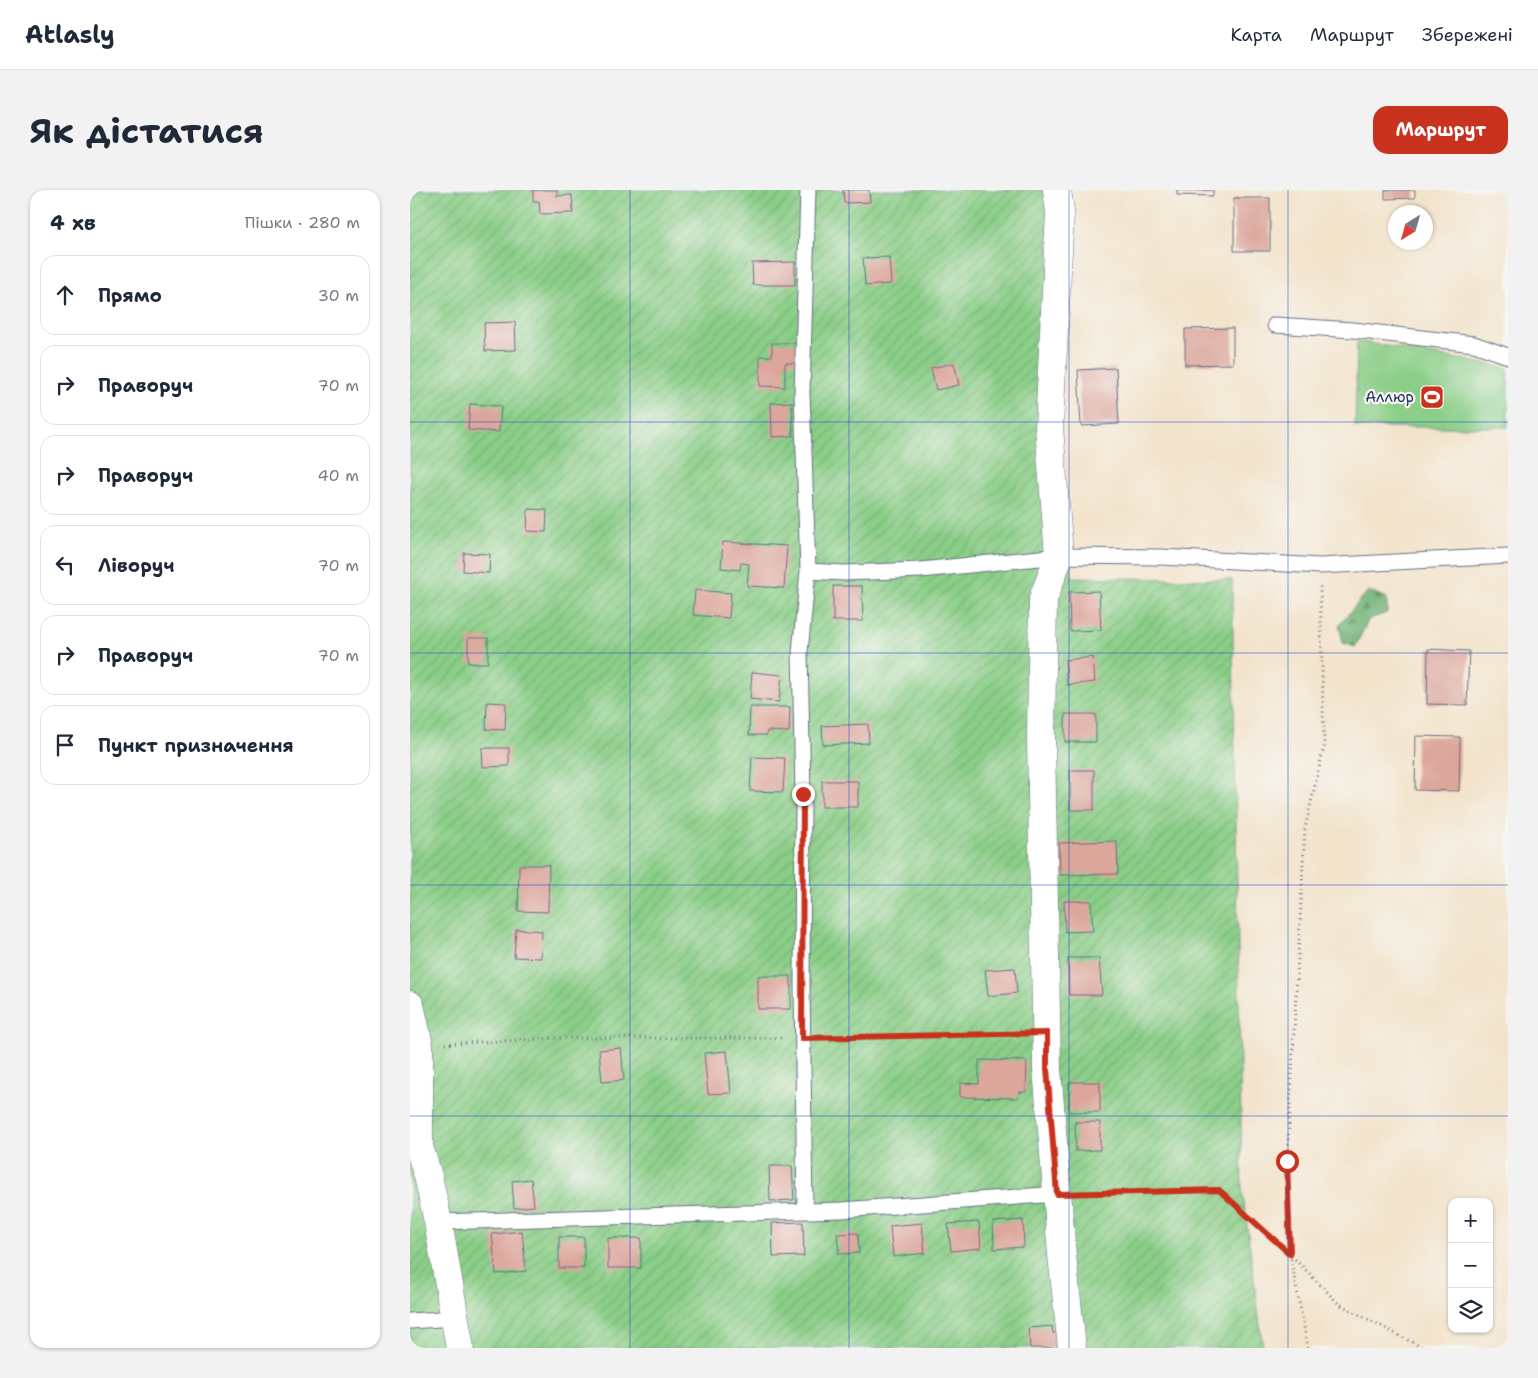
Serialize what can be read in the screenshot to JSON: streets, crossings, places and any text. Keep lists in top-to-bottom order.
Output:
{
  "places": {
    "sports": ["Аллюр"]
  },
  "north": "bottom left",
  "page": {
    "header": "Atlasly",
    "nav": ["Карта", "Маршрут", "Збережені"],
    "buttons": "Маршрут",
    "title": "Як дістатися",
    "heading": ["4 хв", "Пішки · 280 m"],
    "list": [
      ["Прямо", "30 m"],
      ["Праворуч", "70 m"],
      ["Праворуч", "40 m"],
      ["Ліворуч", "70 m"],
      ["Праворуч", "70 m"],
      "Пункт призначення"
    ],
    "map_buttons": ["+", "−"]
  }
}
